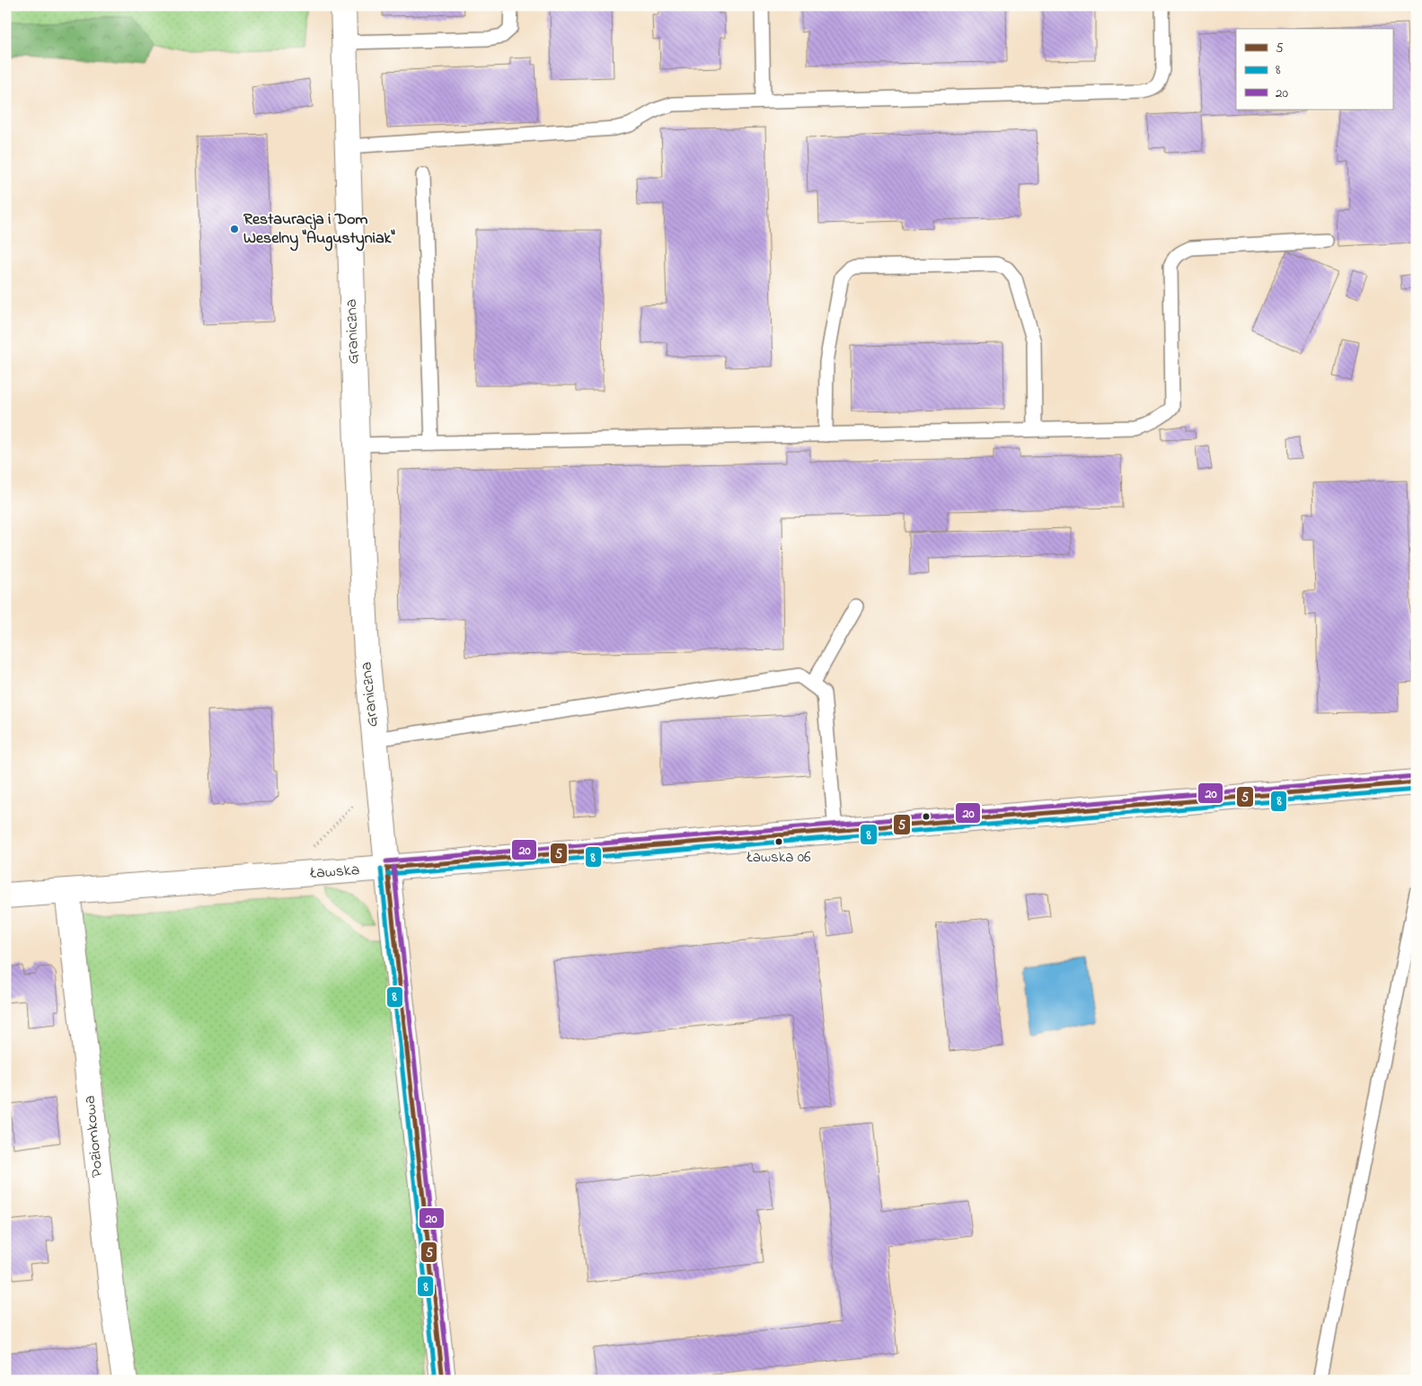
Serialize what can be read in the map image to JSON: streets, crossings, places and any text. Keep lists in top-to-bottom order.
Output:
{
  "streets": {
    "street": ["Graniczna", "Ławska", "Poziomkowa"]
  },
  "crossings": [
    ["Graniczna", "Ławska"],
    ["Ławska", "Poziomkowa"]
  ],
  "places": ["Restauracja i Dom Weselny \"Augustyniak\"", "Ławska 06"],
  "lines": ["transit line 20", "transit line 5", "transit line 8"],
  "legend": ["5", "8", "20"]
}
